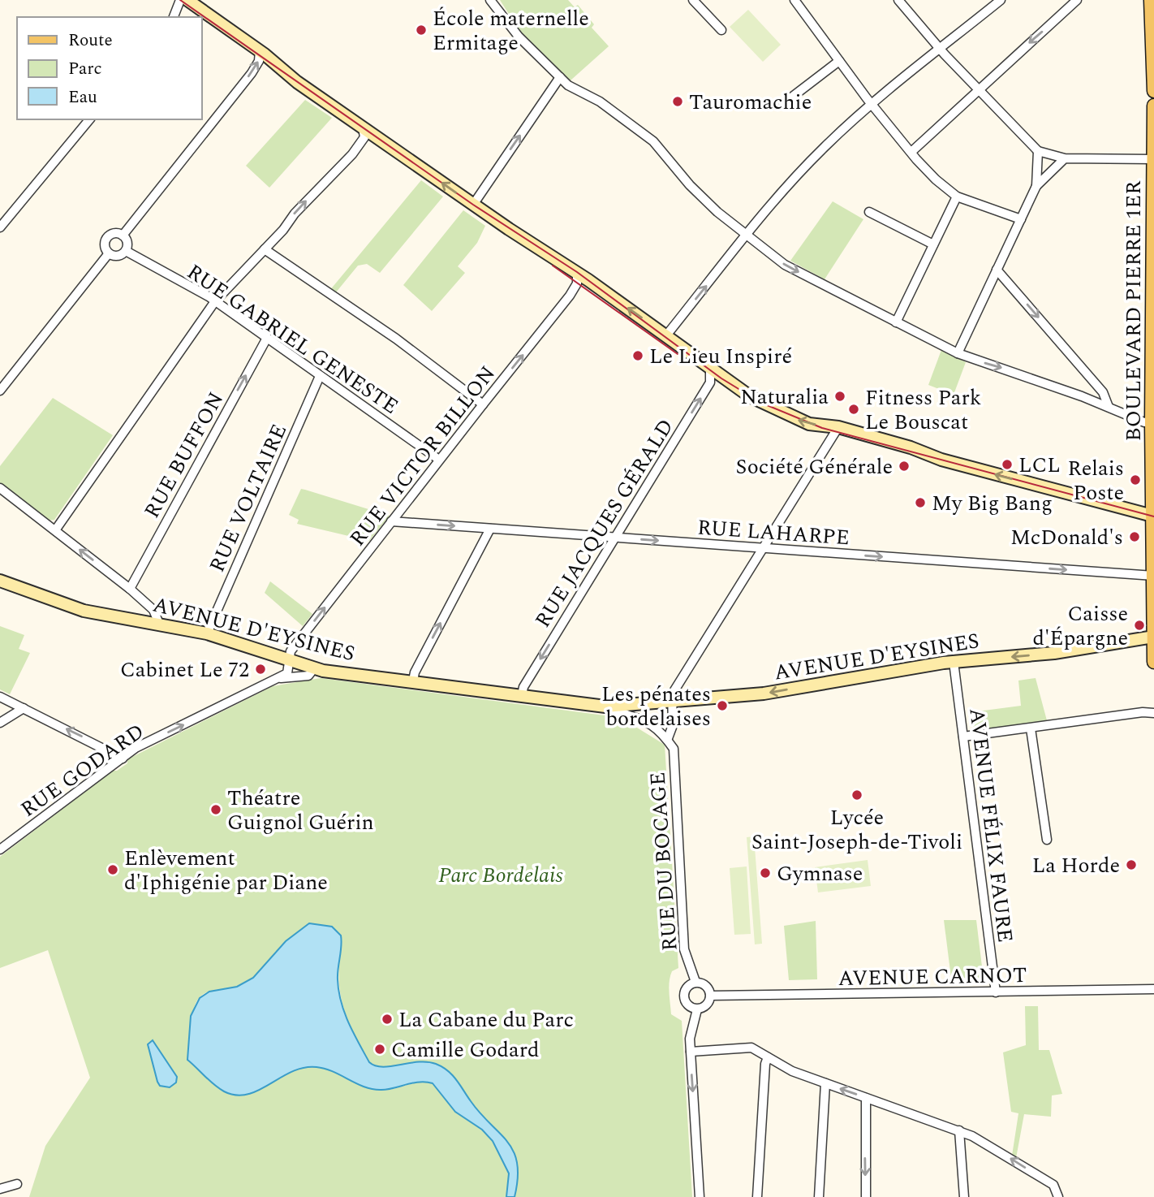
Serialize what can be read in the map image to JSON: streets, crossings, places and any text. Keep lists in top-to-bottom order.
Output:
{
  "streets": {
    "main road": ["BOULEVARD PIERRE 1ER"],
    "street": [
      "RUE GABRIEL GENESTE",
      "RUE BUFFON",
      "RUE VICTOR BILLON",
      "RUE VOLTAIRE",
      "RUE JACQUES GÉRALD",
      "RUE LAHARPE",
      "AVENUE D'EYSINES",
      "RUE GODARD",
      "AVENUE FÉLIX FAURE",
      "RUE DU BOCAGE",
      "AVENUE CARNOT"
    ]
  },
  "crossings": [
    ["BOULEVARD PIERRE 1ER", "RUE LAHARPE"],
    ["BOULEVARD PIERRE 1ER", "AVENUE D'EYSINES"],
    ["RUE GABRIEL GENESTE", "RUE BUFFON"],
    ["RUE GABRIEL GENESTE", "RUE VICTOR BILLON"],
    ["RUE GABRIEL GENESTE", "RUE VOLTAIRE"],
    ["RUE VICTOR BILLON", "RUE LAHARPE"],
    ["RUE VICTOR BILLON", "AVENUE D'EYSINES"],
    ["RUE VICTOR BILLON", "RUE GODARD"],
    ["RUE VOLTAIRE", "AVENUE D'EYSINES"],
    ["RUE JACQUES GÉRALD", "RUE LAHARPE"],
    ["RUE JACQUES GÉRALD", "AVENUE D'EYSINES"],
    ["AVENUE D'EYSINES", "AVENUE FÉLIX FAURE"],
    ["AVENUE D'EYSINES", "RUE DU BOCAGE"],
    ["AVENUE FÉLIX FAURE", "AVENUE CARNOT"],
    ["RUE DU BOCAGE", "AVENUE CARNOT"]
  ],
  "one_way": [
    "RUE BUFFON",
    "RUE VICTOR BILLON",
    "RUE LAHARPE",
    "RUE GODARD"
  ],
  "parks": ["Parc Bordelais"],
  "places": [
    "École maternelle Ermitage",
    "Tauromachie",
    "Le Lieu Inspiré",
    "Naturalia",
    "Fitness Park Le Bouscat",
    "LCL",
    "Société Générale",
    "Relais Poste",
    "My Big Bang",
    "McDonald's",
    "Caisse d'Épargne",
    "Cabinet Le 72",
    "Les pénates bordelaises",
    "Lycée Saint-Joseph-de-Tivoli",
    "Théatre Guignol Guérin",
    "La Horde",
    "Enlèvement d'Iphigénie par Diane",
    "Gymnase",
    "La Cabane du Parc",
    "Camille Godard"
  ],
  "legend": ["Route", "Parc", "Eau"]
}
